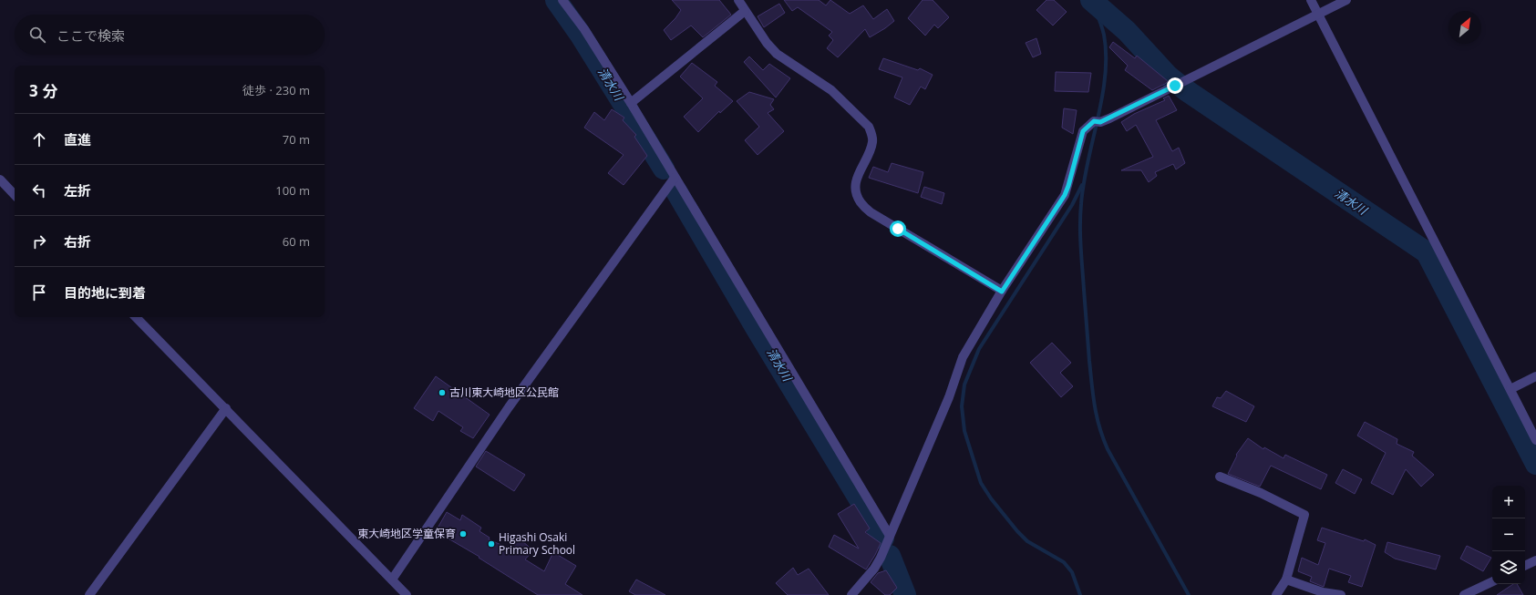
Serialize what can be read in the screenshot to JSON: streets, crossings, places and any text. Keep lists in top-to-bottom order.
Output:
{
  "water": ["清水川"],
  "places": ["古川東大崎地区公民館", "東大崎地区学童保育", "Higashi Osaki Primary School"],
  "north": "top right",
  "page": {
    "search": "ここで検索",
    "heading": ["3 分", "徒歩 · 230 m"],
    "list": [
      ["直進", "70 m"],
      ["左折", "100 m"],
      ["右折", "60 m"],
      "目的地に到着"
    ],
    "map_buttons": ["+", "−"]
  }
}
